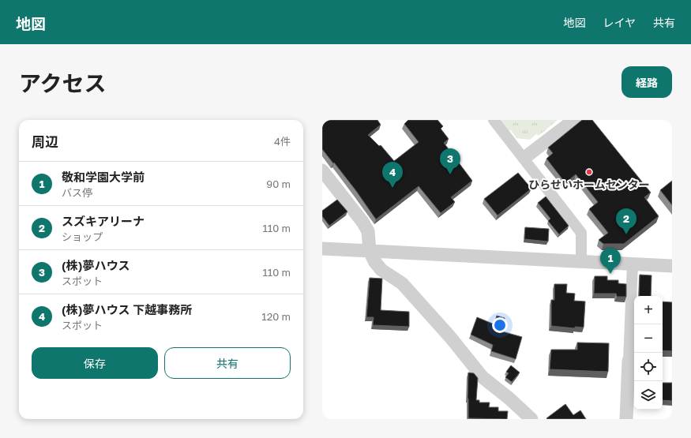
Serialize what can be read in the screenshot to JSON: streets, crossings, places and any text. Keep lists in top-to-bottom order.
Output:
{
  "places": ["ひらせいホームセンター"],
  "page": {
    "header": "地図",
    "nav": ["地図", "レイヤ", "共有"],
    "title": "アクセス",
    "buttons": [
      "経路",
      ["保存", "共有"]
    ],
    "heading": ["周辺", "4件"],
    "pins": [
      "3",
      "4",
      "2",
      "1"
    ],
    "list": [
      {
        "mark": "1",
        "name": "敬和学園大学前",
        "note": "バス停",
        "value": "90 m"
      },
      {
        "mark": "2",
        "name": "スズキアリーナ",
        "note": "ショップ",
        "value": "110 m"
      },
      {
        "mark": "3",
        "name": "(株)夢ハウス",
        "note": "スポット",
        "value": "110 m"
      },
      {
        "mark": "4",
        "name": "(株)夢ハウス 下越事務所",
        "note": "スポット",
        "value": "120 m"
      }
    ],
    "map_buttons": ["+", "−"]
  }
}
